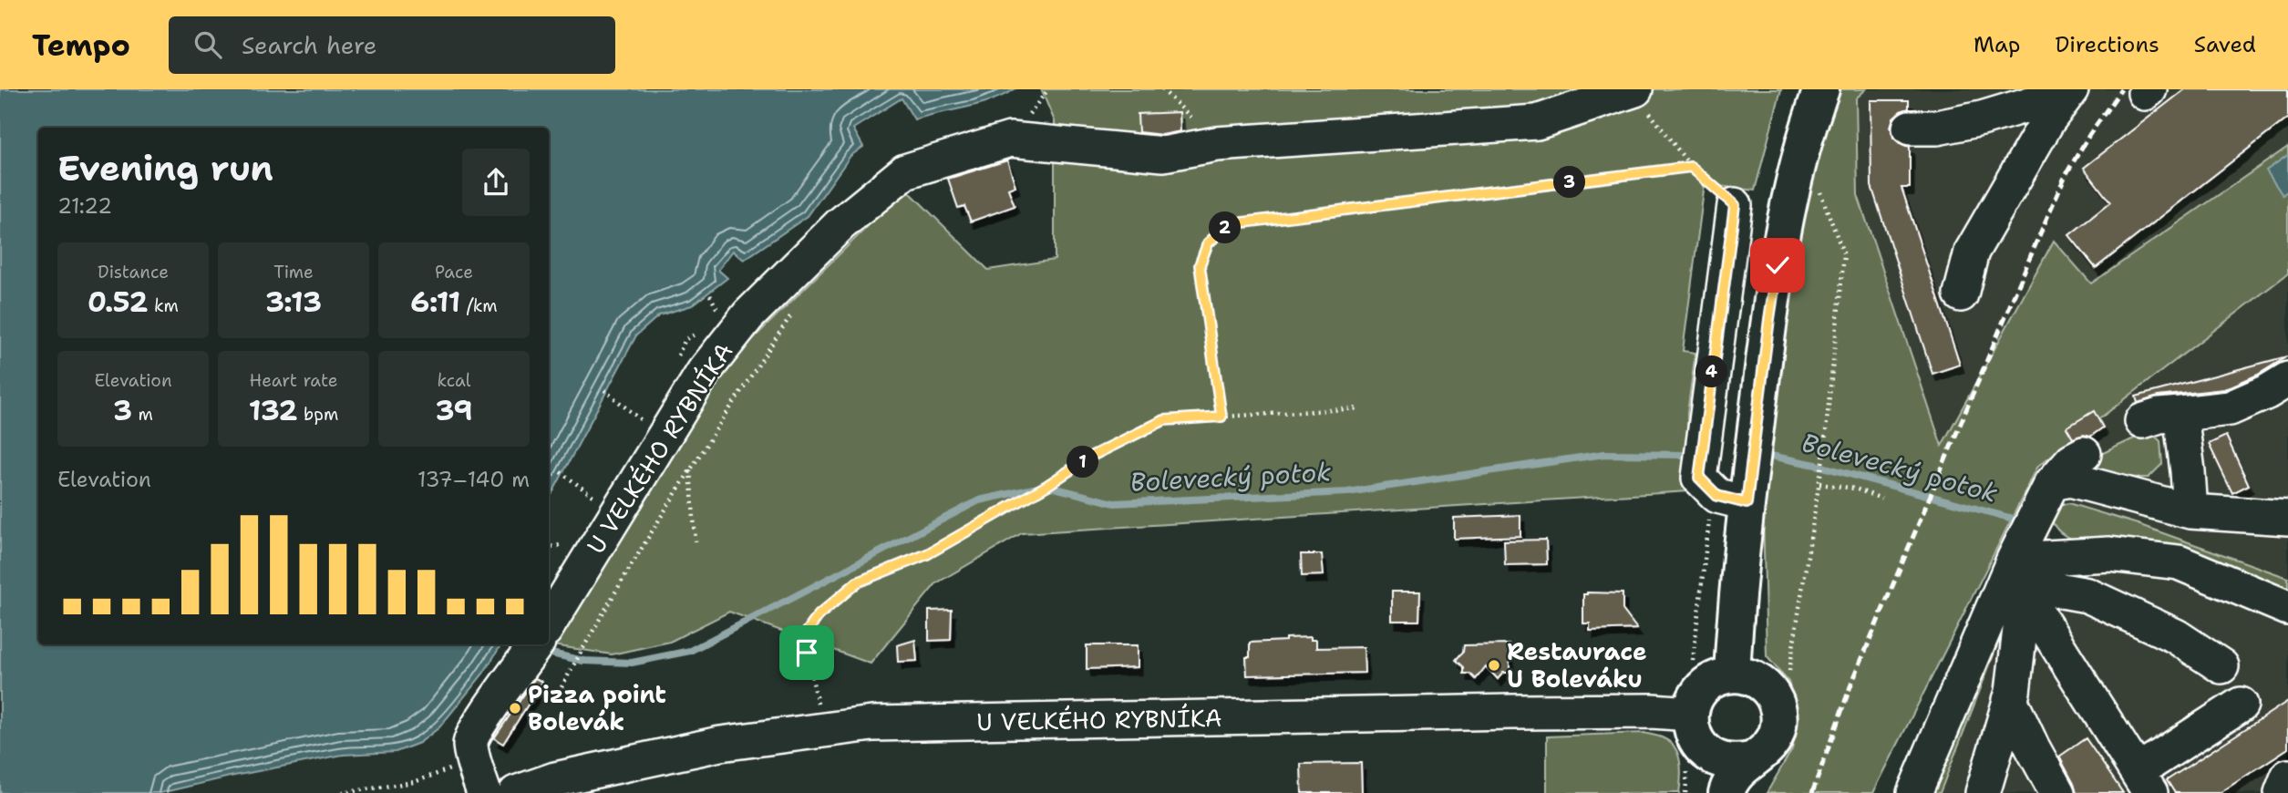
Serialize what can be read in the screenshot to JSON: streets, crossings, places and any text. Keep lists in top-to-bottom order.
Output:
{
  "streets": {
    "street": ["U VELKÉHO RYBNÍKA"]
  },
  "water": ["Bolevecký potok"],
  "places": ["Restaurace U Boleváku", "Pizza point Bolevák"],
  "page": {
    "header": "Tempo",
    "search": "Search here",
    "nav": ["Map", "Directions", "Saved"],
    "heading": ["Evening run", "21:22"],
    "pins": [
      "3",
      "2",
      "4",
      "1"
    ],
    "stats": [
      ["Distance", "0.52 km"],
      ["Time", "3:13"],
      ["Pace", "6:11 /km"],
      ["Elevation", "3 m"],
      ["Heart rate", "132 bpm"],
      ["kcal", "39"]
    ],
    "chart": ["Elevation", "137–140 m"]
  }
}
